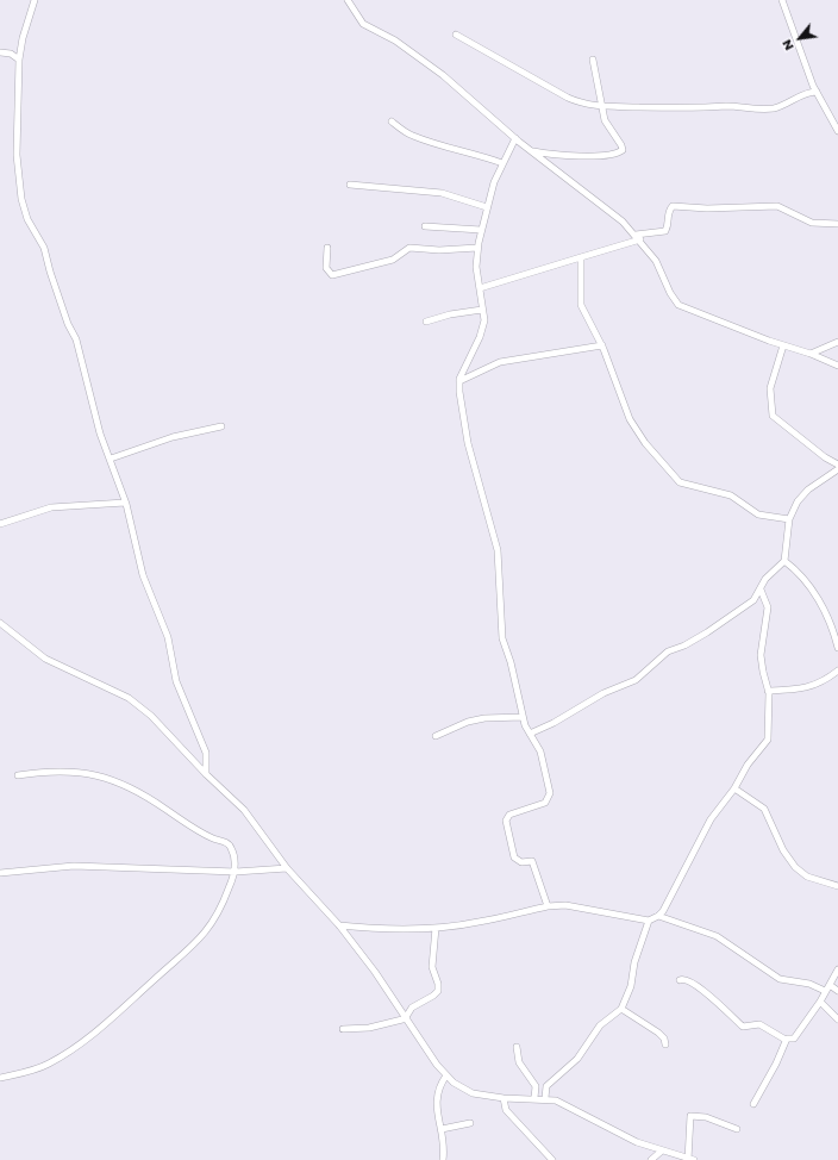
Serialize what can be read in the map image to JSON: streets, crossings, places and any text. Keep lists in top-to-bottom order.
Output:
{
  "north": "bottom left"
}
